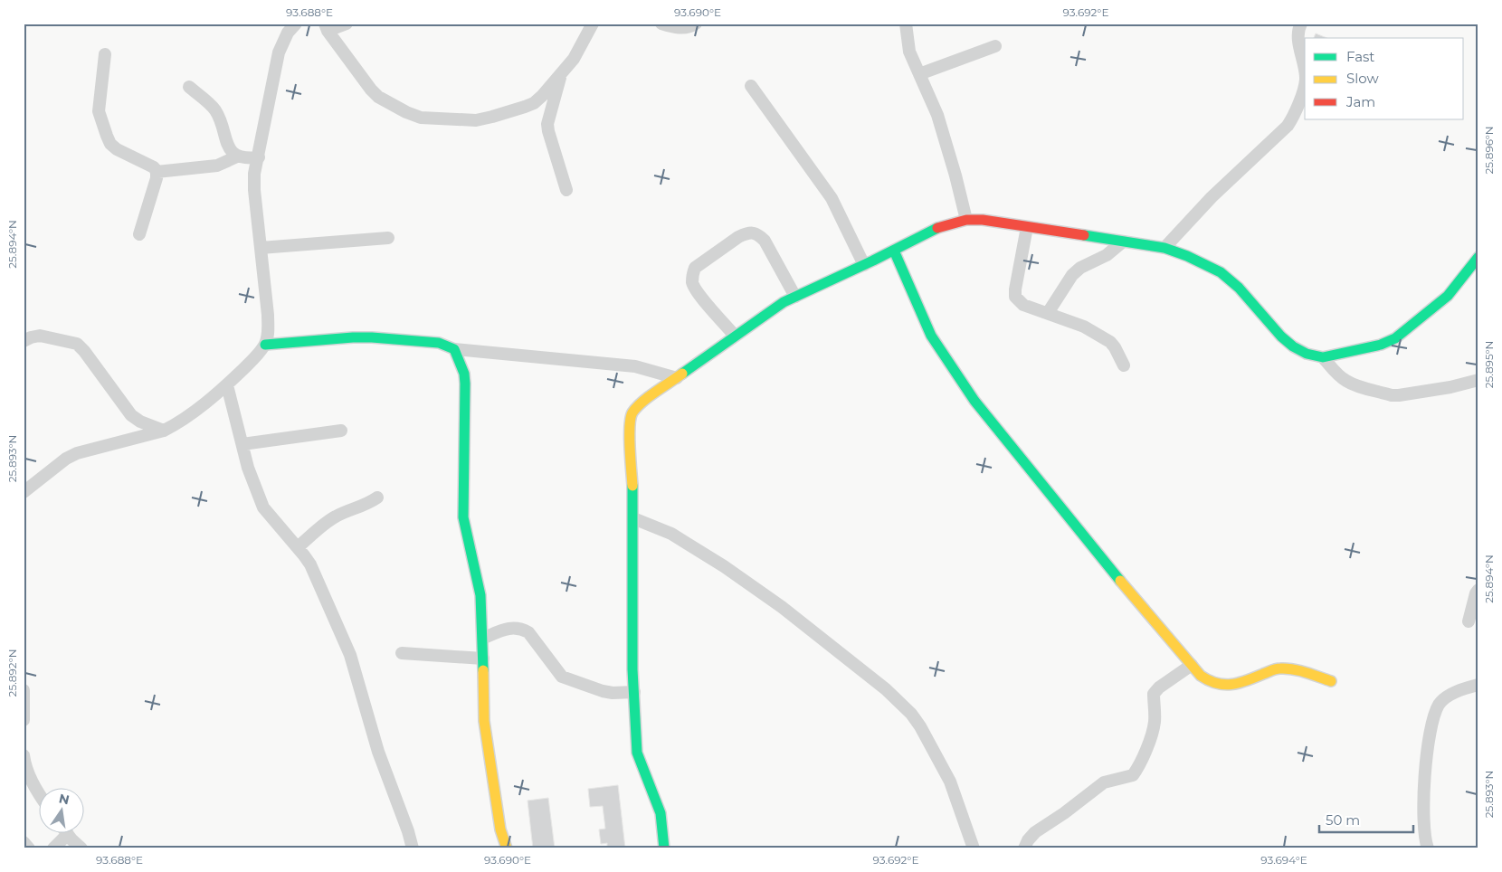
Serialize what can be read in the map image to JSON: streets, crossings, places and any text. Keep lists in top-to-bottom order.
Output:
{
  "legend": ["Fast", "Slow", "Jam"],
  "scale_bar": "50 m",
  "north": "top",
  "coordinates": [
    "93.688°E",
    "93.690°E",
    "93.692°E",
    "25.896°N",
    "25.894°N",
    "25.895°N",
    "25.893°N",
    "25.892°N",
    "93.694°E"
  ]
}
